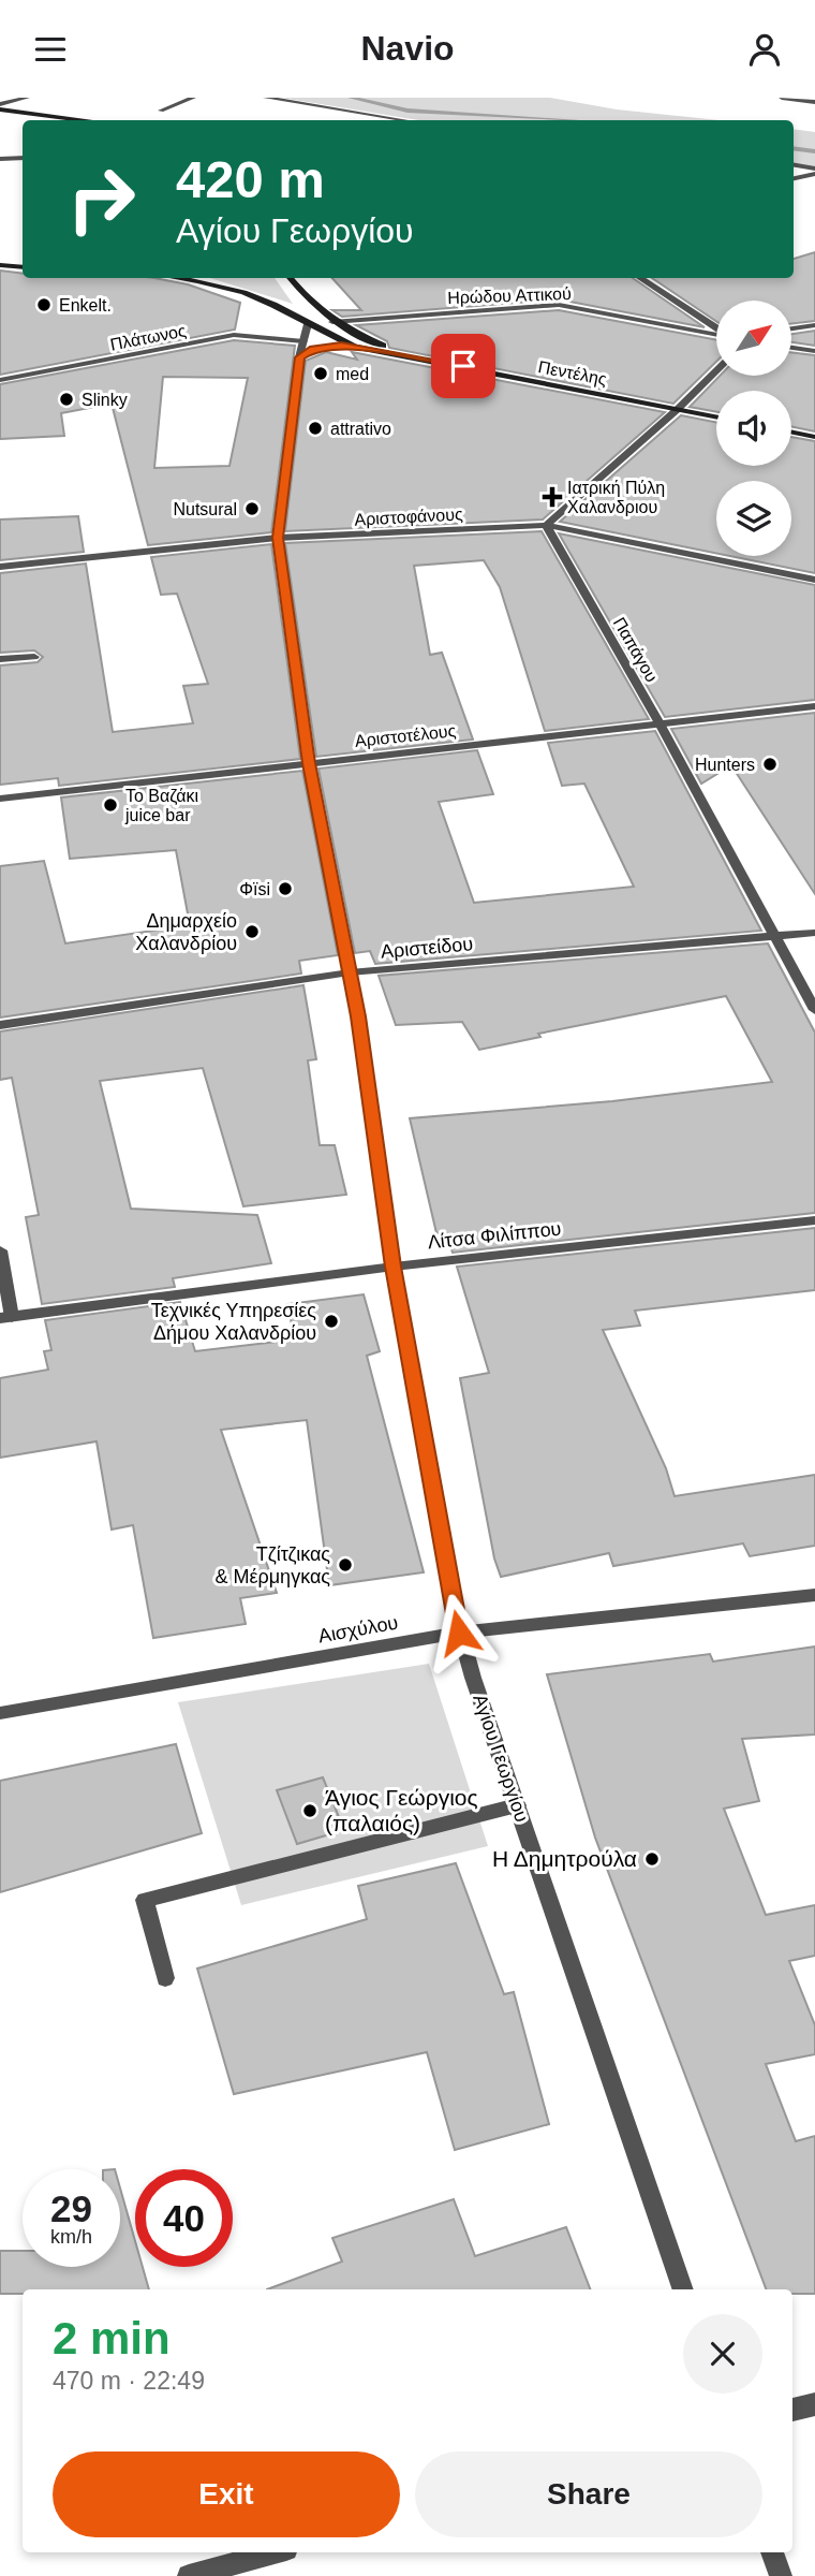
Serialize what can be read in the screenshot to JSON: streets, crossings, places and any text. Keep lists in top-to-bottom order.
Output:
{
  "streets": {
    "main road": ["Πεντέλης"],
    "street": [
      "Ηρώδου Αττικού",
      "Πλάτωνος",
      "Αριστοφάνους",
      "Παπάγου",
      "Αριστοτέλους",
      "Αριστείδου",
      "Λίτσα Φιλίππου",
      "Αισχύλου",
      "Αγίου Γεωργίου"
    ]
  },
  "crossings": [
    ["Πλάτωνος", "Αγίου Γεωργίου"],
    ["Αριστοφάνους", "Παπάγου"],
    ["Αριστοφάνους", "Αγίου Γεωργίου"],
    ["Παπάγου", "Αριστοτέλους"],
    ["Παπάγου", "Αριστείδου"],
    ["Αριστοτέλους", "Αγίου Γεωργίου"],
    ["Αριστείδου", "Αγίου Γεωργίου"],
    ["Λίτσα Φιλίππου", "Αγίου Γεωργίου"],
    ["Αισχύλου", "Αγίου Γεωργίου"]
  ],
  "places": {
    "other": [
      "Enkelt.",
      "med",
      "Slinky",
      "attrativo",
      "Nutsural",
      "Hunters",
      "Το Βαζάκι juice bar",
      "Φïsi",
      "Δημαρχείο Χαλανδρίου",
      "Τεχνικές Υπηρεσίες Δήμου Χαλανδρίου",
      "Τζίτζικας & Μέρμηγκας",
      "Άγιος Γεώργιος (παλαιός)",
      "Η Δημητρούλα"
    ],
    "health": ["Ιατρική Πύλη Χαλανδριου"]
  },
  "north": "top right",
  "page": {
    "header": "Navio",
    "turn": ["420 m", "Αγίου Γεωργίου"],
    "speed": "29 km/h",
    "limit": "40",
    "heading": ["2 min", "470 m · 22:49"],
    "buttons": ["Exit", "Share"]
  }
}
